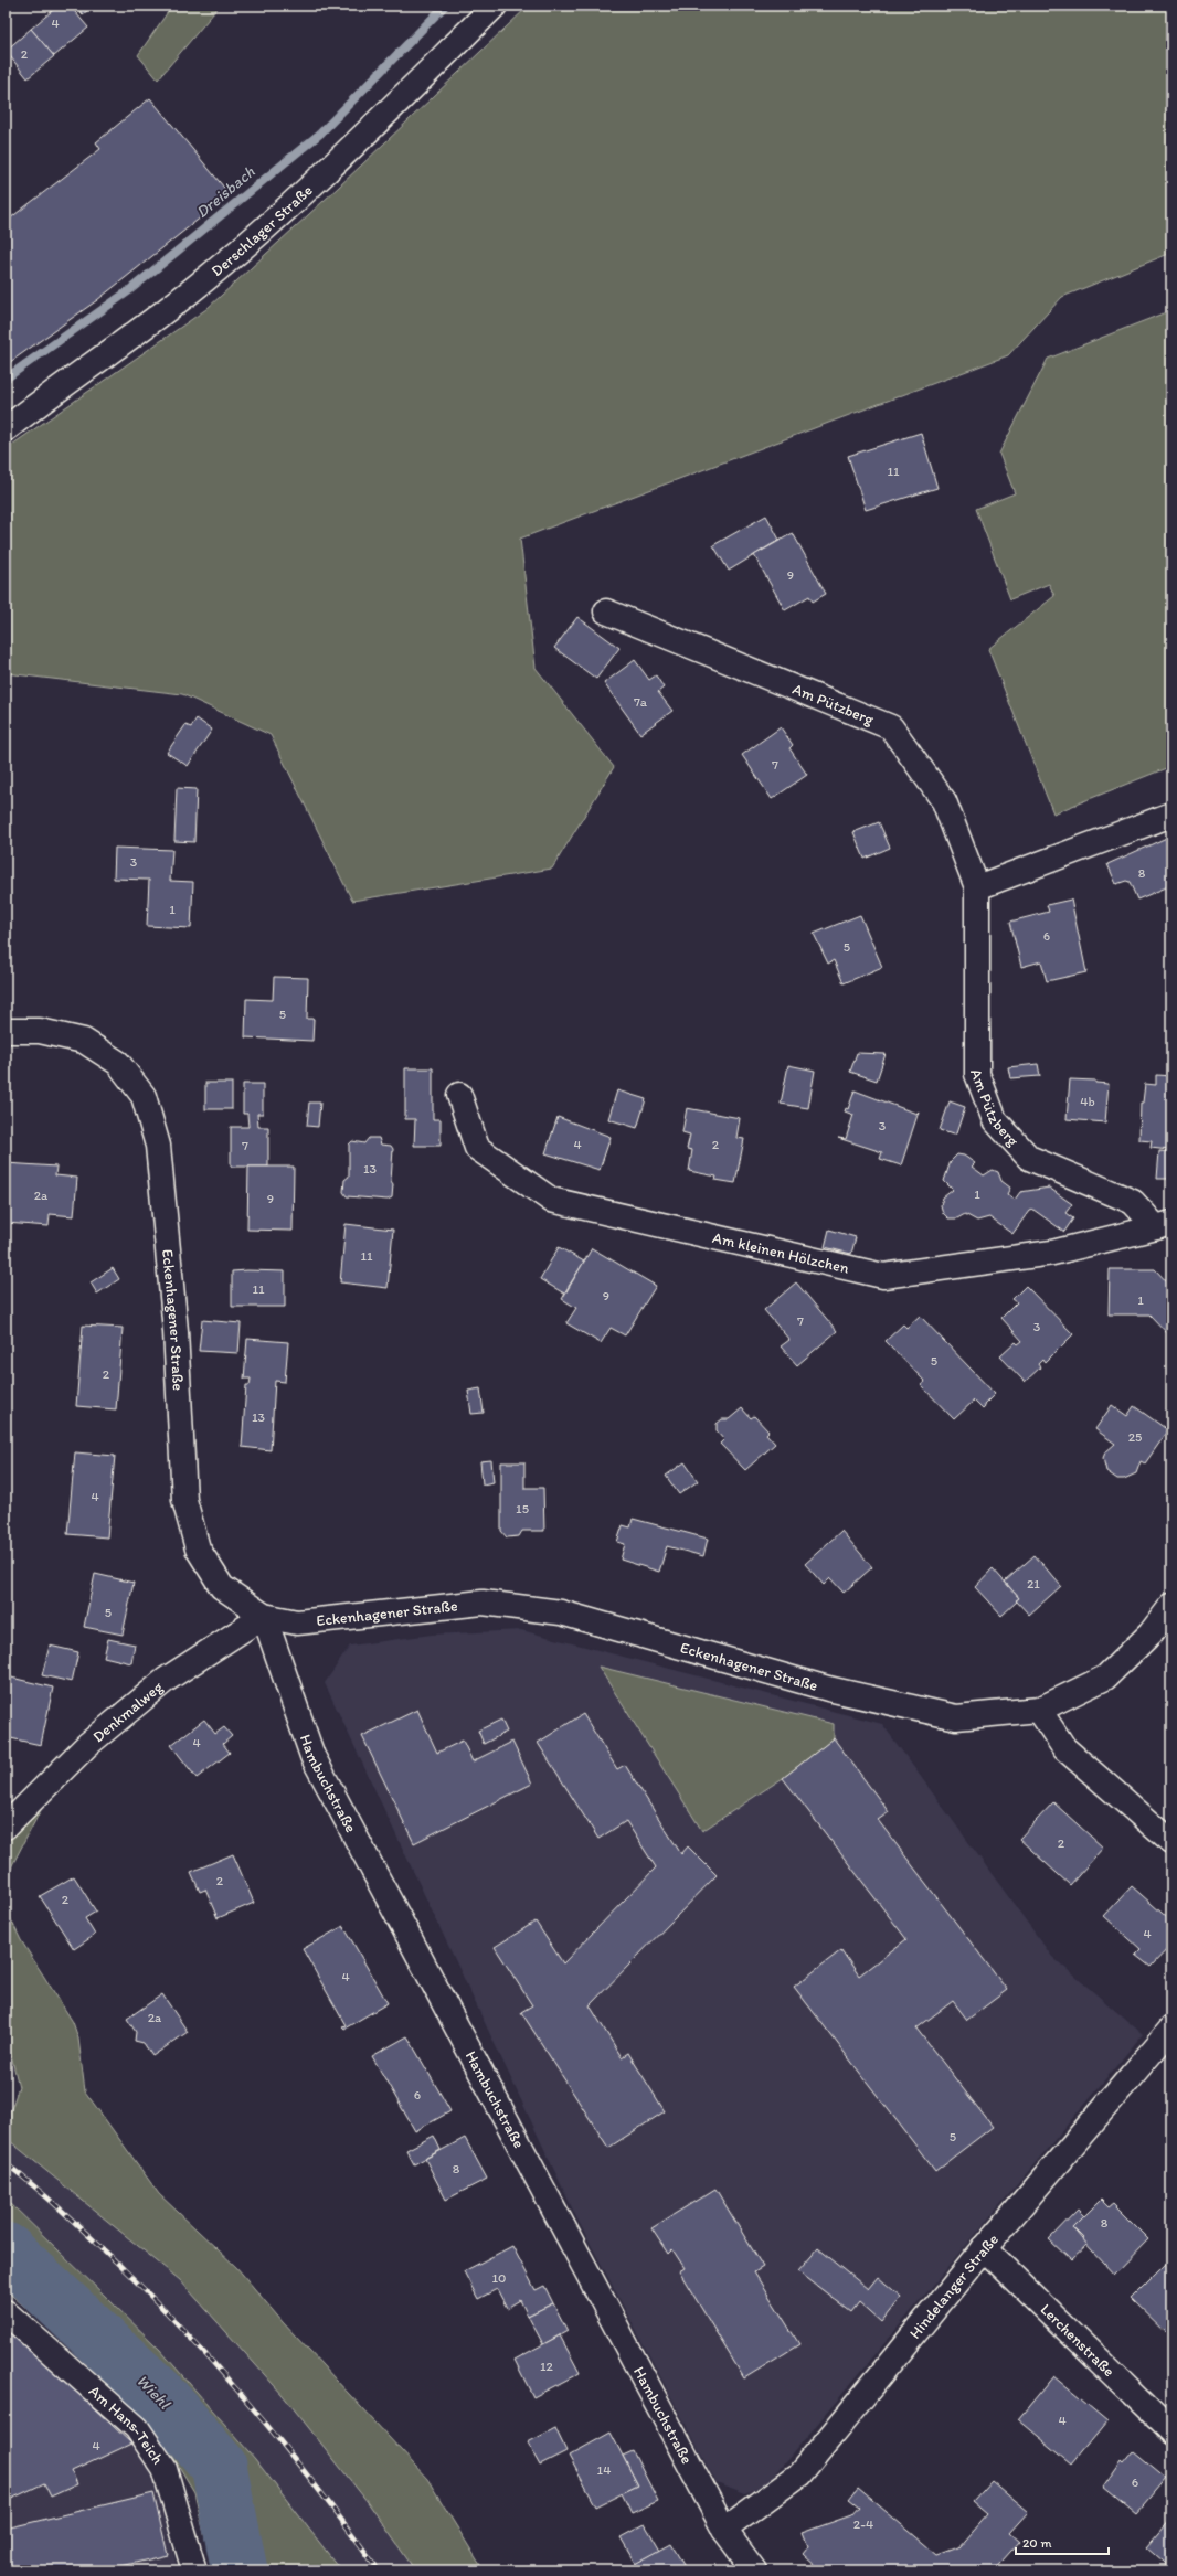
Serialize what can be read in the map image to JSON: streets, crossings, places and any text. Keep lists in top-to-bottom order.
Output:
{
  "streets": {
    "street": [
      "Derschlager Straße",
      "Am Pützberg",
      "Am kleinen Hölzchen",
      "Eckenhagener Straße",
      "Denkmalweg",
      "Hambuchstraße",
      "Hindelanger Straße",
      "Lerchenstraße",
      "Am Hans-Teich"
    ]
  },
  "crossings": [
    ["Am Pützberg", "Am kleinen Hölzchen"],
    ["Eckenhagener Straße", "Denkmalweg"],
    ["Eckenhagener Straße", "Hambuchstraße"],
    ["Denkmalweg", "Hambuchstraße"],
    ["Hambuchstraße", "Hindelanger Straße"],
    ["Hindelanger Straße", "Lerchenstraße"]
  ],
  "water": ["Dreisbach", "Wiehl"],
  "house_numbers": [
    "4",
    "2",
    "11",
    "9",
    "7a",
    "7",
    "3",
    "8",
    "1",
    "6",
    "5",
    "5",
    "4b",
    "3",
    "4",
    "2",
    "7",
    "13",
    "1",
    "2a",
    "9",
    "11",
    "11",
    "9",
    "1",
    "7",
    "3",
    "5",
    "2",
    "13",
    "25",
    "4",
    "15",
    "21",
    "5",
    "4",
    "2",
    "2",
    "2",
    "4",
    "4",
    "2a",
    "6",
    "5",
    "8",
    "8",
    "10",
    "12",
    "4",
    "4",
    "14",
    "6",
    "2-4"
  ],
  "scale_bar": "20 m"
}
